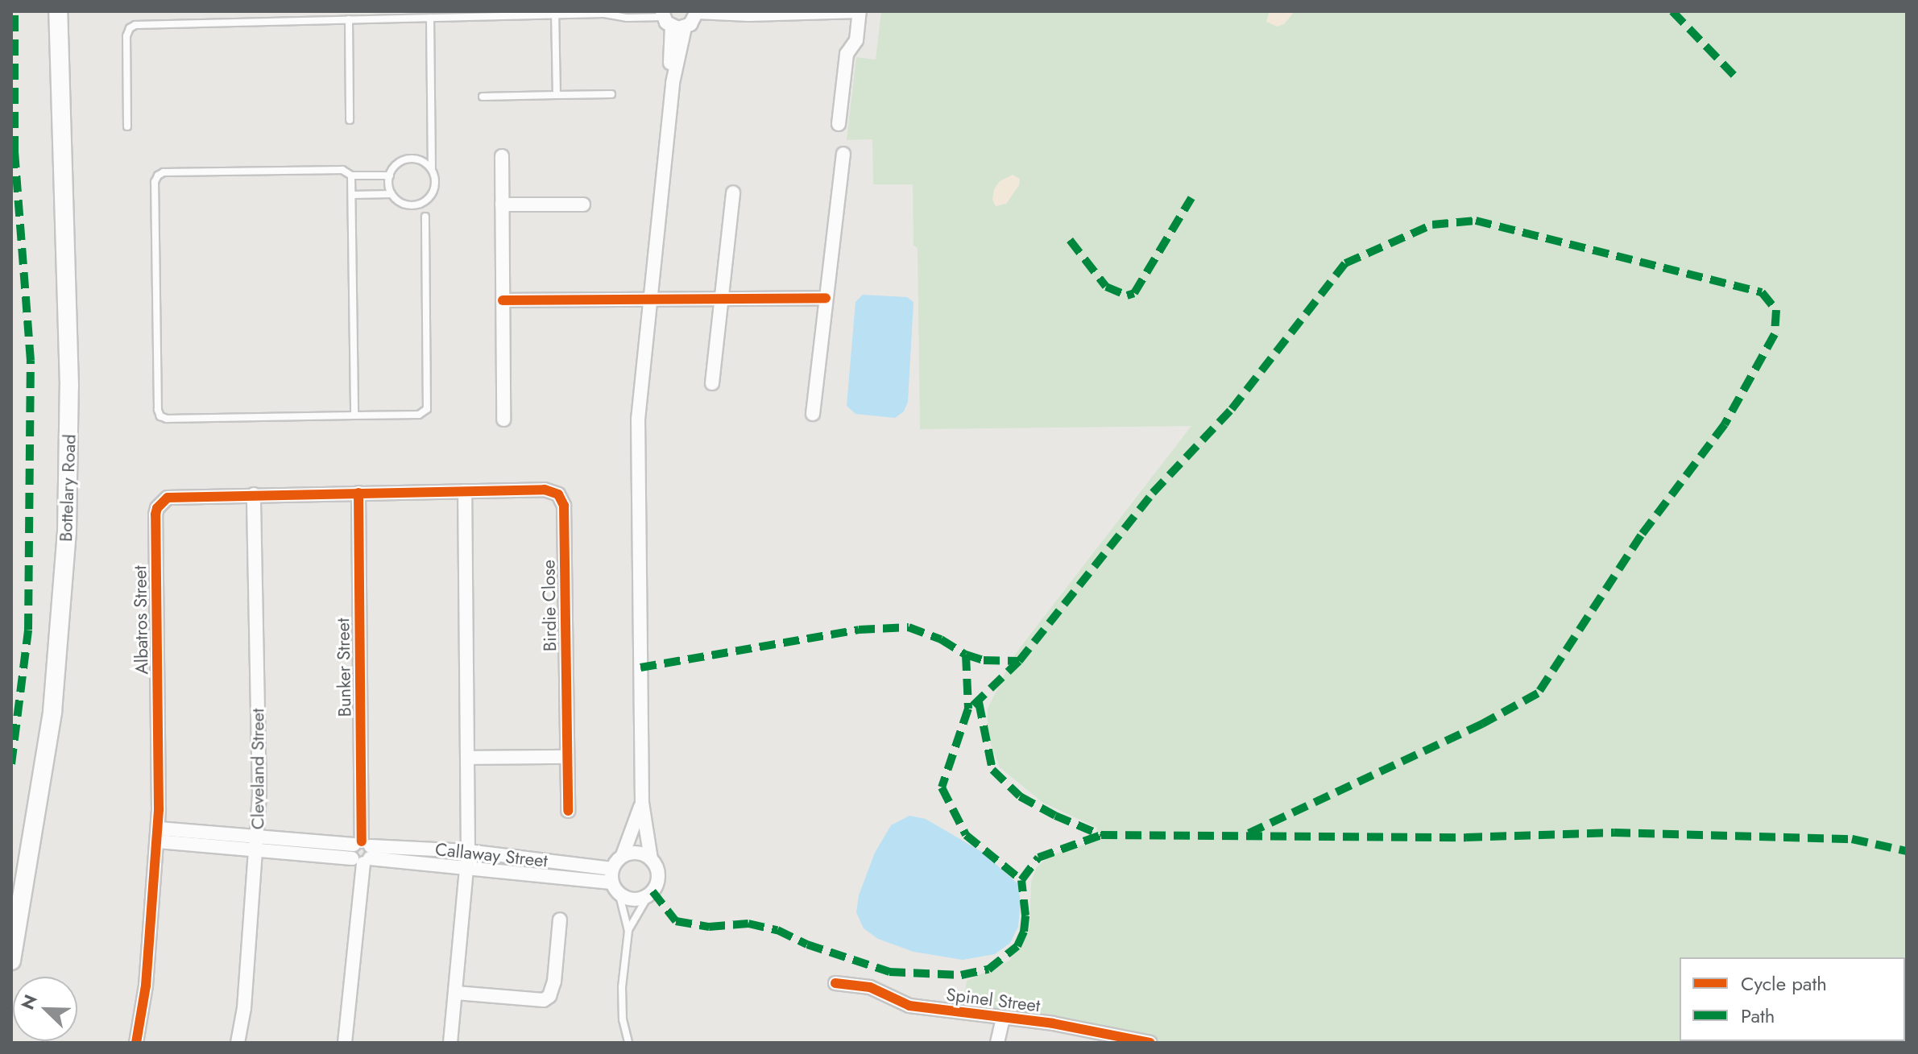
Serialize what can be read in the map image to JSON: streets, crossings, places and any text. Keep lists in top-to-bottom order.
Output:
{
  "streets": {
    "main road": ["Bottelary Road"],
    "street": [
      "Birdie Close",
      "Albatros Street",
      "Bunker Street",
      "Cleveland Street",
      "Callaway Street",
      "Spinel Street"
    ]
  },
  "crossings": [
    ["Birdie Close", "Albatros Street"],
    ["Albatros Street", "Bunker Street"],
    ["Albatros Street", "Cleveland Street"],
    ["Albatros Street", "Callaway Street"],
    ["Bunker Street", "Callaway Street"],
    ["Cleveland Street", "Callaway Street"]
  ],
  "legend": ["Cycle path", "Path"],
  "north": "top left"
}
